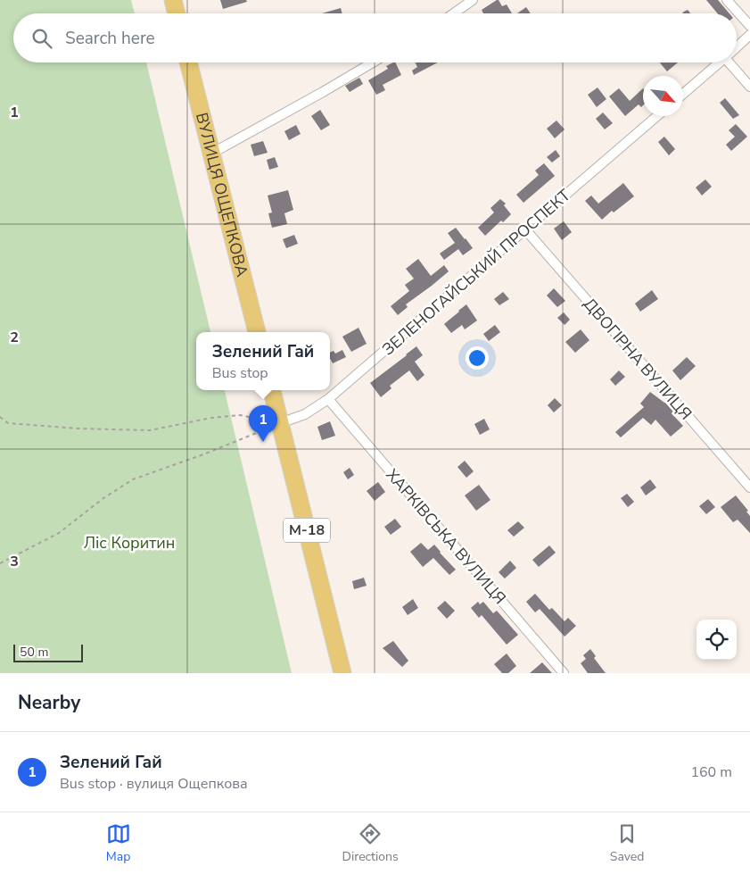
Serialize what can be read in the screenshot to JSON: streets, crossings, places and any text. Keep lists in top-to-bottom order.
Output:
{
  "streets": {
    "highway": ["ВУЛИЦЯ ОЩЕПКОВА", "М-18"],
    "street": ["ЗЕЛЕНОГАЙСЬКИЙ ПРОСПЕКТ", "ДВОГІРНА ВУЛИЦЯ", "ХАРКІВСЬКА ВУЛИЦЯ"]
  },
  "crossings": [
    ["ЗЕЛЕНОГАЙСЬКИЙ ПРОСПЕКТ", "ДВОГІРНА ВУЛИЦЯ"],
    ["ЗЕЛЕНОГАЙСЬКИЙ ПРОСПЕКТ", "М-18"],
    ["ЗЕЛЕНОГАЙСЬКИЙ ПРОСПЕКТ", "ХАРКІВСЬКА ВУЛИЦЯ"]
  ],
  "parks": ["Ліс Коритин"],
  "scale_bar": "50 m",
  "north": "bottom right",
  "page": {
    "search": "Search here",
    "popup": ["Зелений Гай", "Bus stop"],
    "pins": "1",
    "scale": "50 m",
    "heading": "Nearby",
    "list": [
      {
        "mark": "1",
        "name": "Зелений Гай",
        "note": "Bus stop · вулиця Ощепкова",
        "value": "160 m"
      }
    ],
    "nav": ["Map", "Directions", "Saved"]
  },
  "grid": {
    "rows": ["1", "2", "3"]
  }
}
